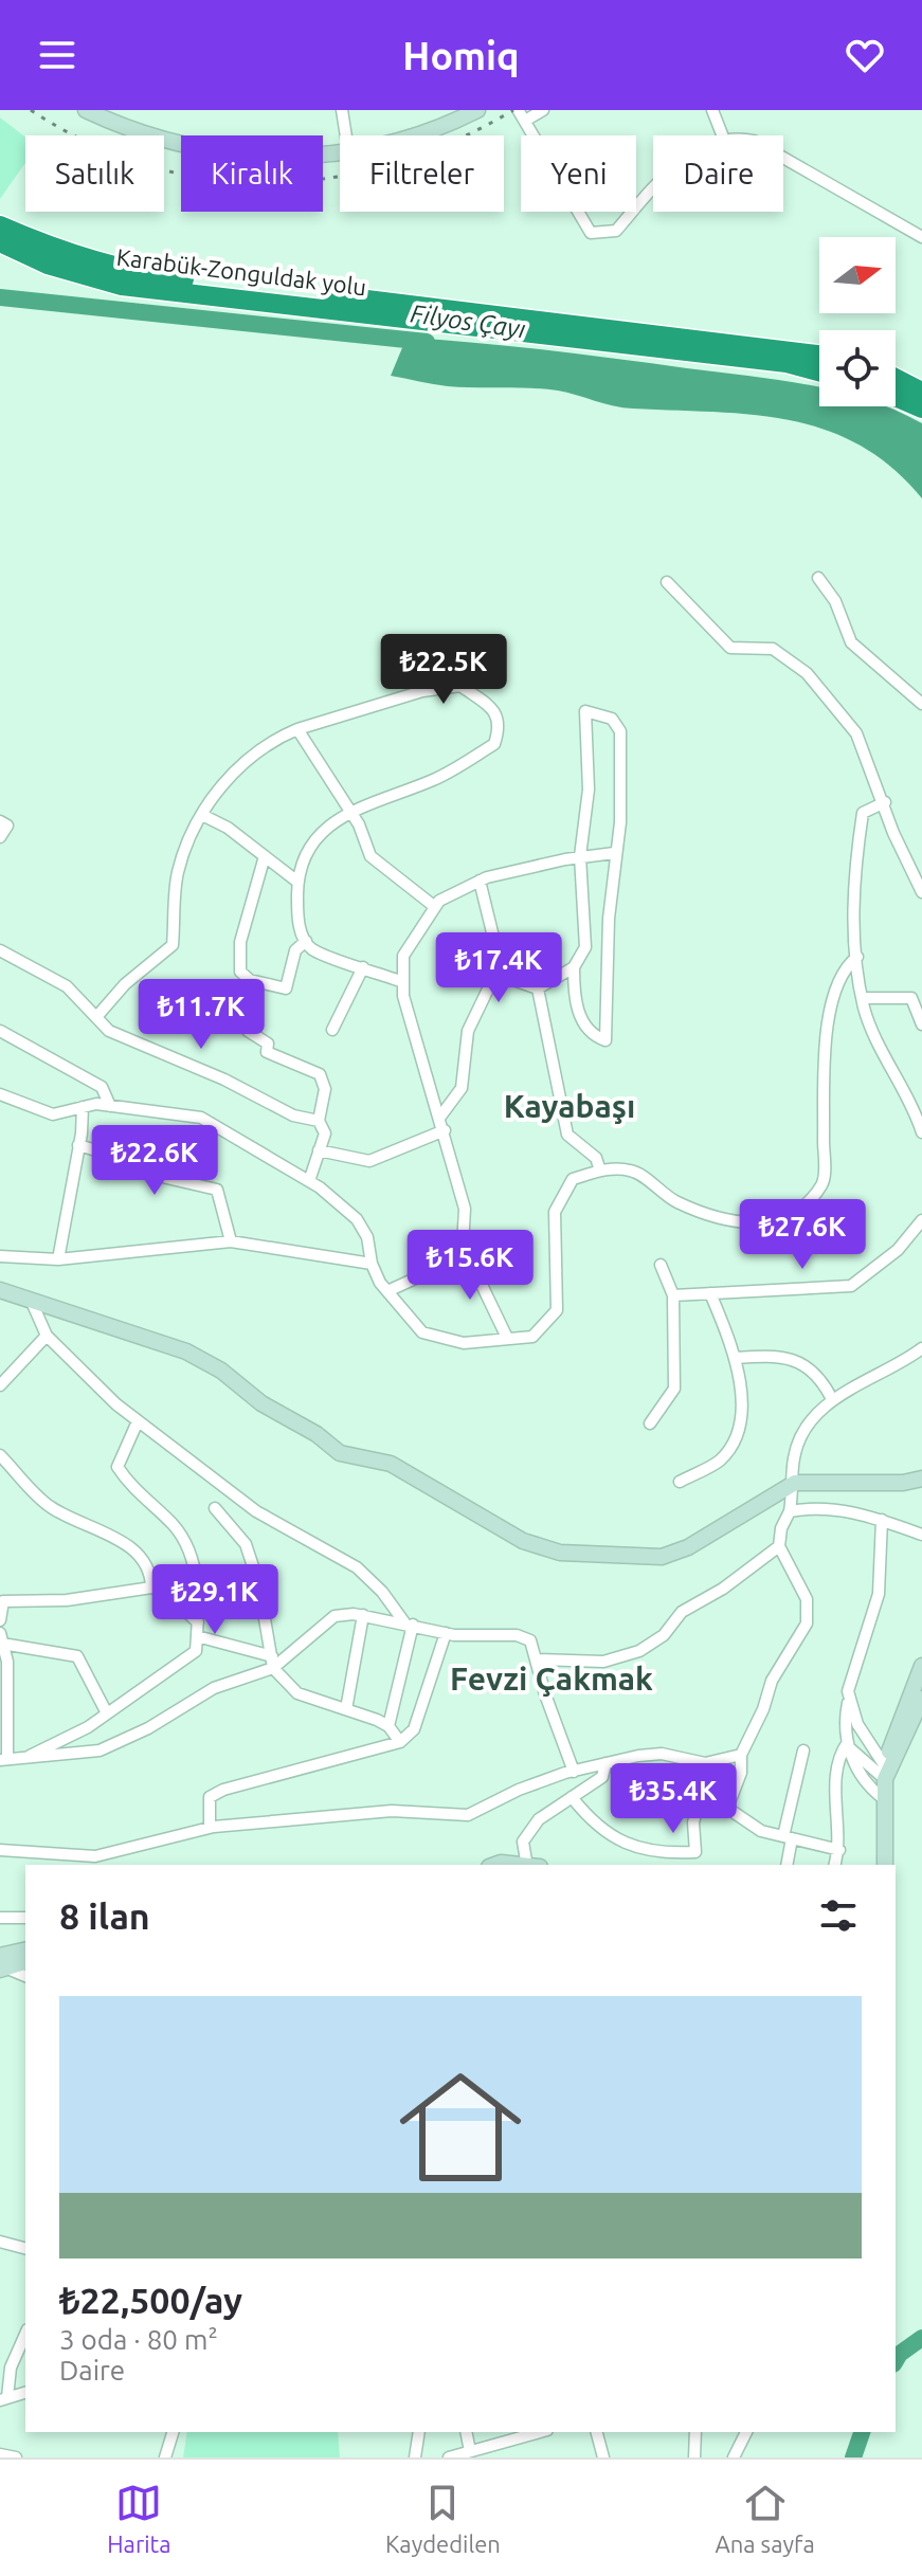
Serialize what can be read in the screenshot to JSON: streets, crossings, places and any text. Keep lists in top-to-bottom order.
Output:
{
  "streets": {
    "highway": ["Karabük-Zonguldak yolu"]
  },
  "districts": ["Kayabaşı", "Fevzi Çakmak"],
  "water": ["Filyos Çayı"],
  "north": "right",
  "page": {
    "header": "Homiq",
    "chip": [
      "Satılık",
      "Kiralık",
      "Filtreler",
      "Yeni",
      "Daire"
    ],
    "price": [
      "₺22.5K",
      "₺17.4K",
      "₺11.7K",
      "₺22.6K",
      "₺27.6K",
      "₺15.6K",
      "₺29.1K",
      "₺35.4K"
    ],
    "heading": "8 ilan",
    "list": [
      {
        "name": "₺22,500/ay",
        "note": "3 oda · 80 m² · Daire"
      }
    ],
    "tabs": ["Harita", "Kaydedilen", "Ana sayfa"]
  }
}
